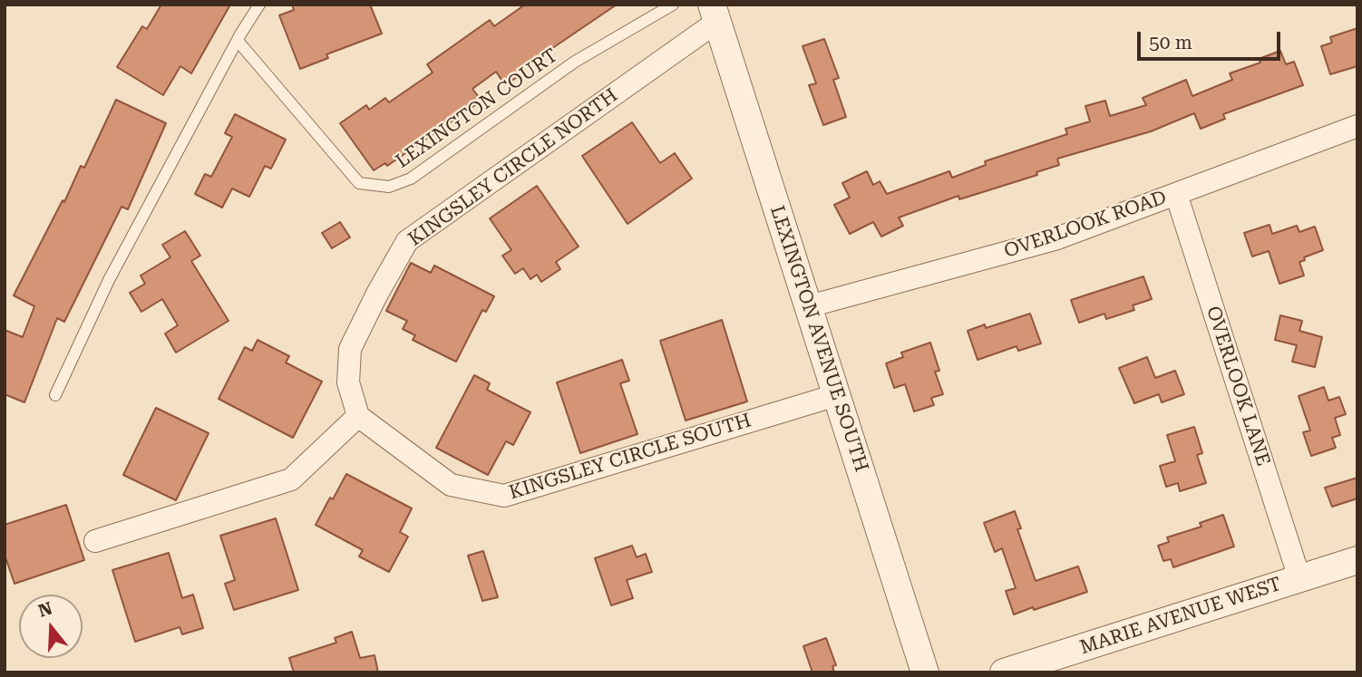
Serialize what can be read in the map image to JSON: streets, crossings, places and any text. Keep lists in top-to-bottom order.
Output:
{
  "streets": {
    "street": [
      "KINGSLEY CIRCLE NORTH",
      "OVERLOOK ROAD",
      "LEXINGTON AVENUE SOUTH",
      "OVERLOOK LANE",
      "KINGSLEY CIRCLE SOUTH",
      "MARIE AVENUE WEST"
    ],
    "lane": ["LEXINGTON COURT"]
  },
  "crossings": [
    ["KINGSLEY CIRCLE NORTH", "LEXINGTON AVENUE SOUTH"],
    ["KINGSLEY CIRCLE NORTH", "KINGSLEY CIRCLE SOUTH"],
    ["OVERLOOK ROAD", "LEXINGTON AVENUE SOUTH"],
    ["OVERLOOK ROAD", "OVERLOOK LANE"],
    ["LEXINGTON AVENUE SOUTH", "KINGSLEY CIRCLE SOUTH"],
    ["OVERLOOK LANE", "MARIE AVENUE WEST"]
  ],
  "scale_bar": "50 m",
  "north": "top"
}
